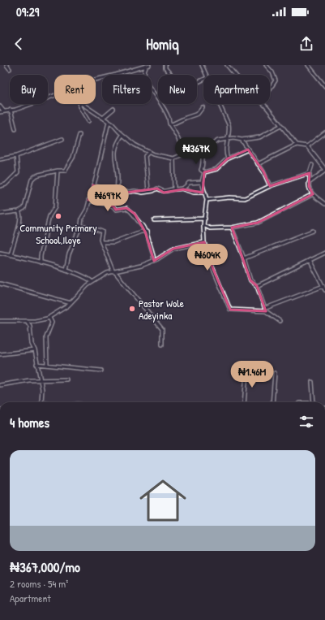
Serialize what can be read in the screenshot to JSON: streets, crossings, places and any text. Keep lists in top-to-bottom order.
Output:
{
  "places": ["Community Primary School,Iloye", "Pastor Wole Adeyinka"],
  "page": {
    "status": "09:29",
    "header": "Homiq",
    "chip": [
      "Buy",
      "Rent",
      "Filters",
      "New",
      "Apartment"
    ],
    "price": [
      "₦367K",
      "₦697K",
      "₦604K",
      "₦1.46M"
    ],
    "heading": "4 homes",
    "list": [
      {
        "name": "₦367,000/mo",
        "note": "2 rooms · 54 m² · Apartment"
      }
    ]
  }
}
